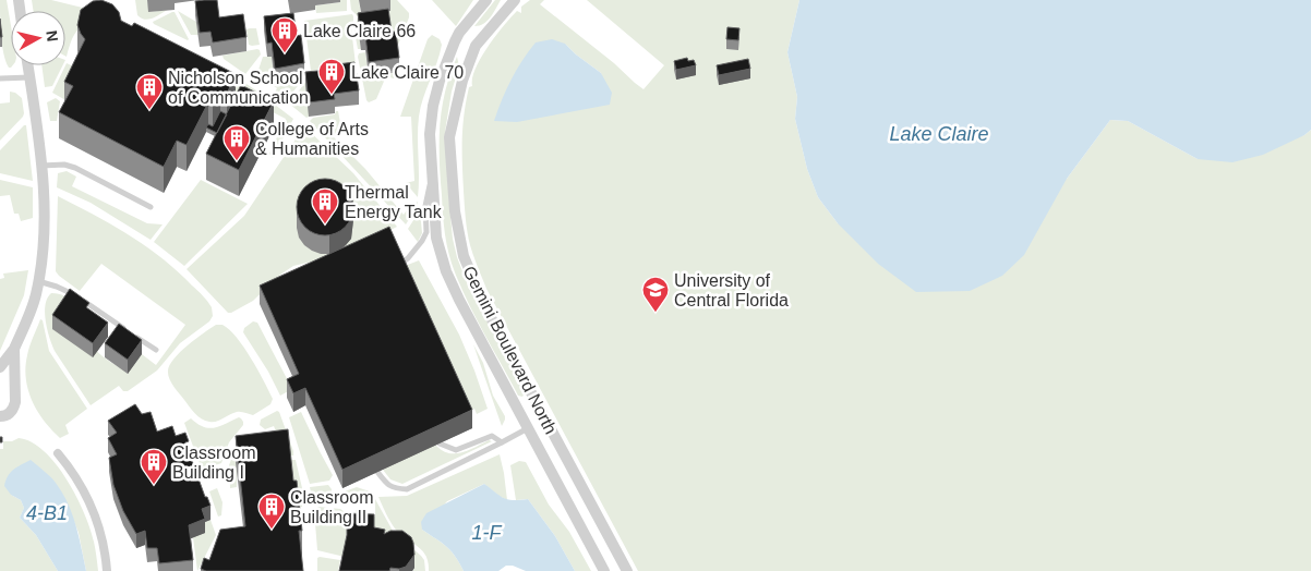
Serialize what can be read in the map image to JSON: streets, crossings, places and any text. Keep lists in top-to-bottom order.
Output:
{
  "streets": {
    "street": ["Gemini Boulevard North"]
  },
  "water": ["Lake Claire", "4-B1", "1-F"],
  "places": {
    "building": [
      "Lake Claire 66",
      "Lake Claire 70",
      "Nicholson School of Communication",
      "College of Arts & Humanities",
      "Thermal Energy Tank",
      "Classroom Building I",
      "Classroom Building II"
    ],
    "school or university": ["University of Central Florida"]
  },
  "north": "right"
}
